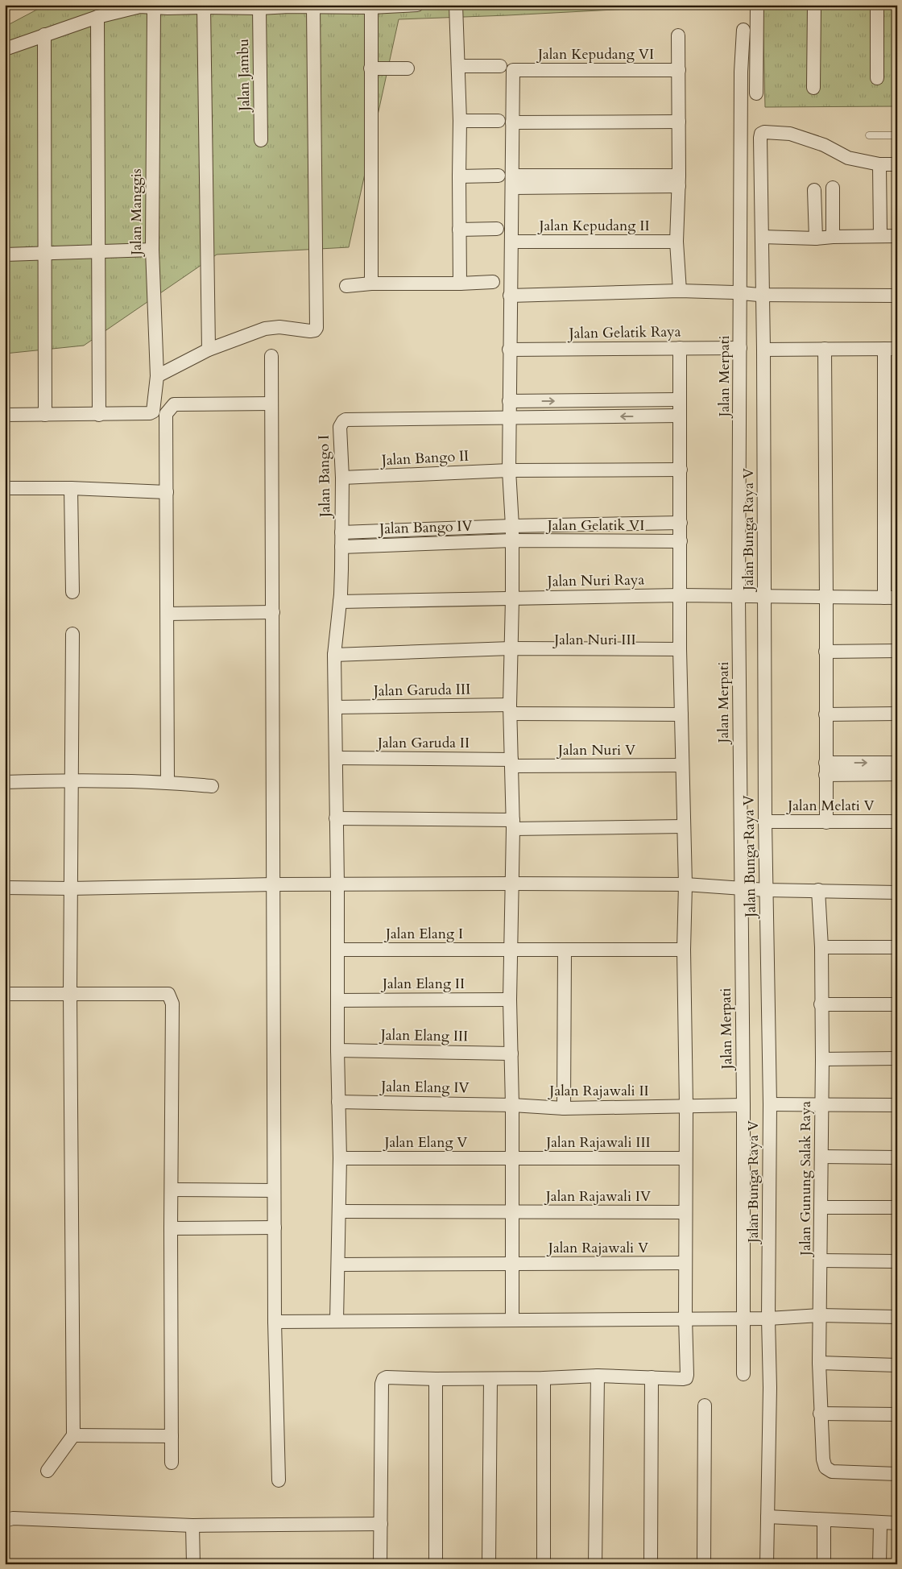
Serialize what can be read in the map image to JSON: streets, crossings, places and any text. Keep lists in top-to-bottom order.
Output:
{
  "streets": {
    "street": [
      "Jalan Kepudang VI",
      "Jalan Jambu",
      "Jalan Manggis",
      "Jalan Kepudang II",
      "Jalan Gelatik Raya",
      "Jalan Merpati",
      "Jalan Bango II",
      "Jalan Bango I",
      "Jalan Gelatik VI",
      "Jalan Bango IV",
      "Jalan Bunga Raya V",
      "Jalan Nuri Raya",
      "Jalan Nuri III",
      "Jalan Garuda III",
      "Jalan Garuda II",
      "Jalan Melati V",
      "Jalan Elang I",
      "Jalan Elang II",
      "Jalan Elang III",
      "Jalan Elang IV",
      "Jalan Rajawali II",
      "Jalan Elang V",
      "Jalan Rajawali III",
      "Jalan Gunung Salak Raya",
      "Jalan Rajawali IV",
      "Jalan Rajawali V"
    ]
  },
  "crossings": [
    ["Jalan Gelatik Raya", "Jalan Merpati"],
    ["Jalan Merpati", "Jalan Nuri Raya"],
    ["Jalan Merpati", "Jalan Rajawali II"],
    ["Jalan Bango II", "Jalan Bango I"],
    ["Jalan Bango I", "Jalan Bango IV"],
    ["Jalan Bango I", "Jalan Nuri Raya"],
    ["Jalan Bango I", "Jalan Nuri III"],
    ["Jalan Bango I", "Jalan Garuda III"],
    ["Jalan Bango I", "Jalan Garuda II"],
    ["Jalan Bango I", "Jalan Elang I"],
    ["Jalan Bango I", "Jalan Elang II"],
    ["Jalan Bango I", "Jalan Elang III"],
    ["Jalan Bango I", "Jalan Elang IV"],
    ["Jalan Bango I", "Jalan Elang V"],
    ["Jalan Bango I", "Jalan Rajawali IV"],
    ["Jalan Bango I", "Jalan Rajawali V"],
    ["Jalan Gelatik VI", "Jalan Bango IV"],
    ["Jalan Bunga Raya V", "Jalan Nuri Raya"],
    ["Jalan Bunga Raya V", "Jalan Melati V"],
    ["Jalan Elang IV", "Jalan Rajawali II"],
    ["Jalan Elang V", "Jalan Rajawali III"]
  ]
}
